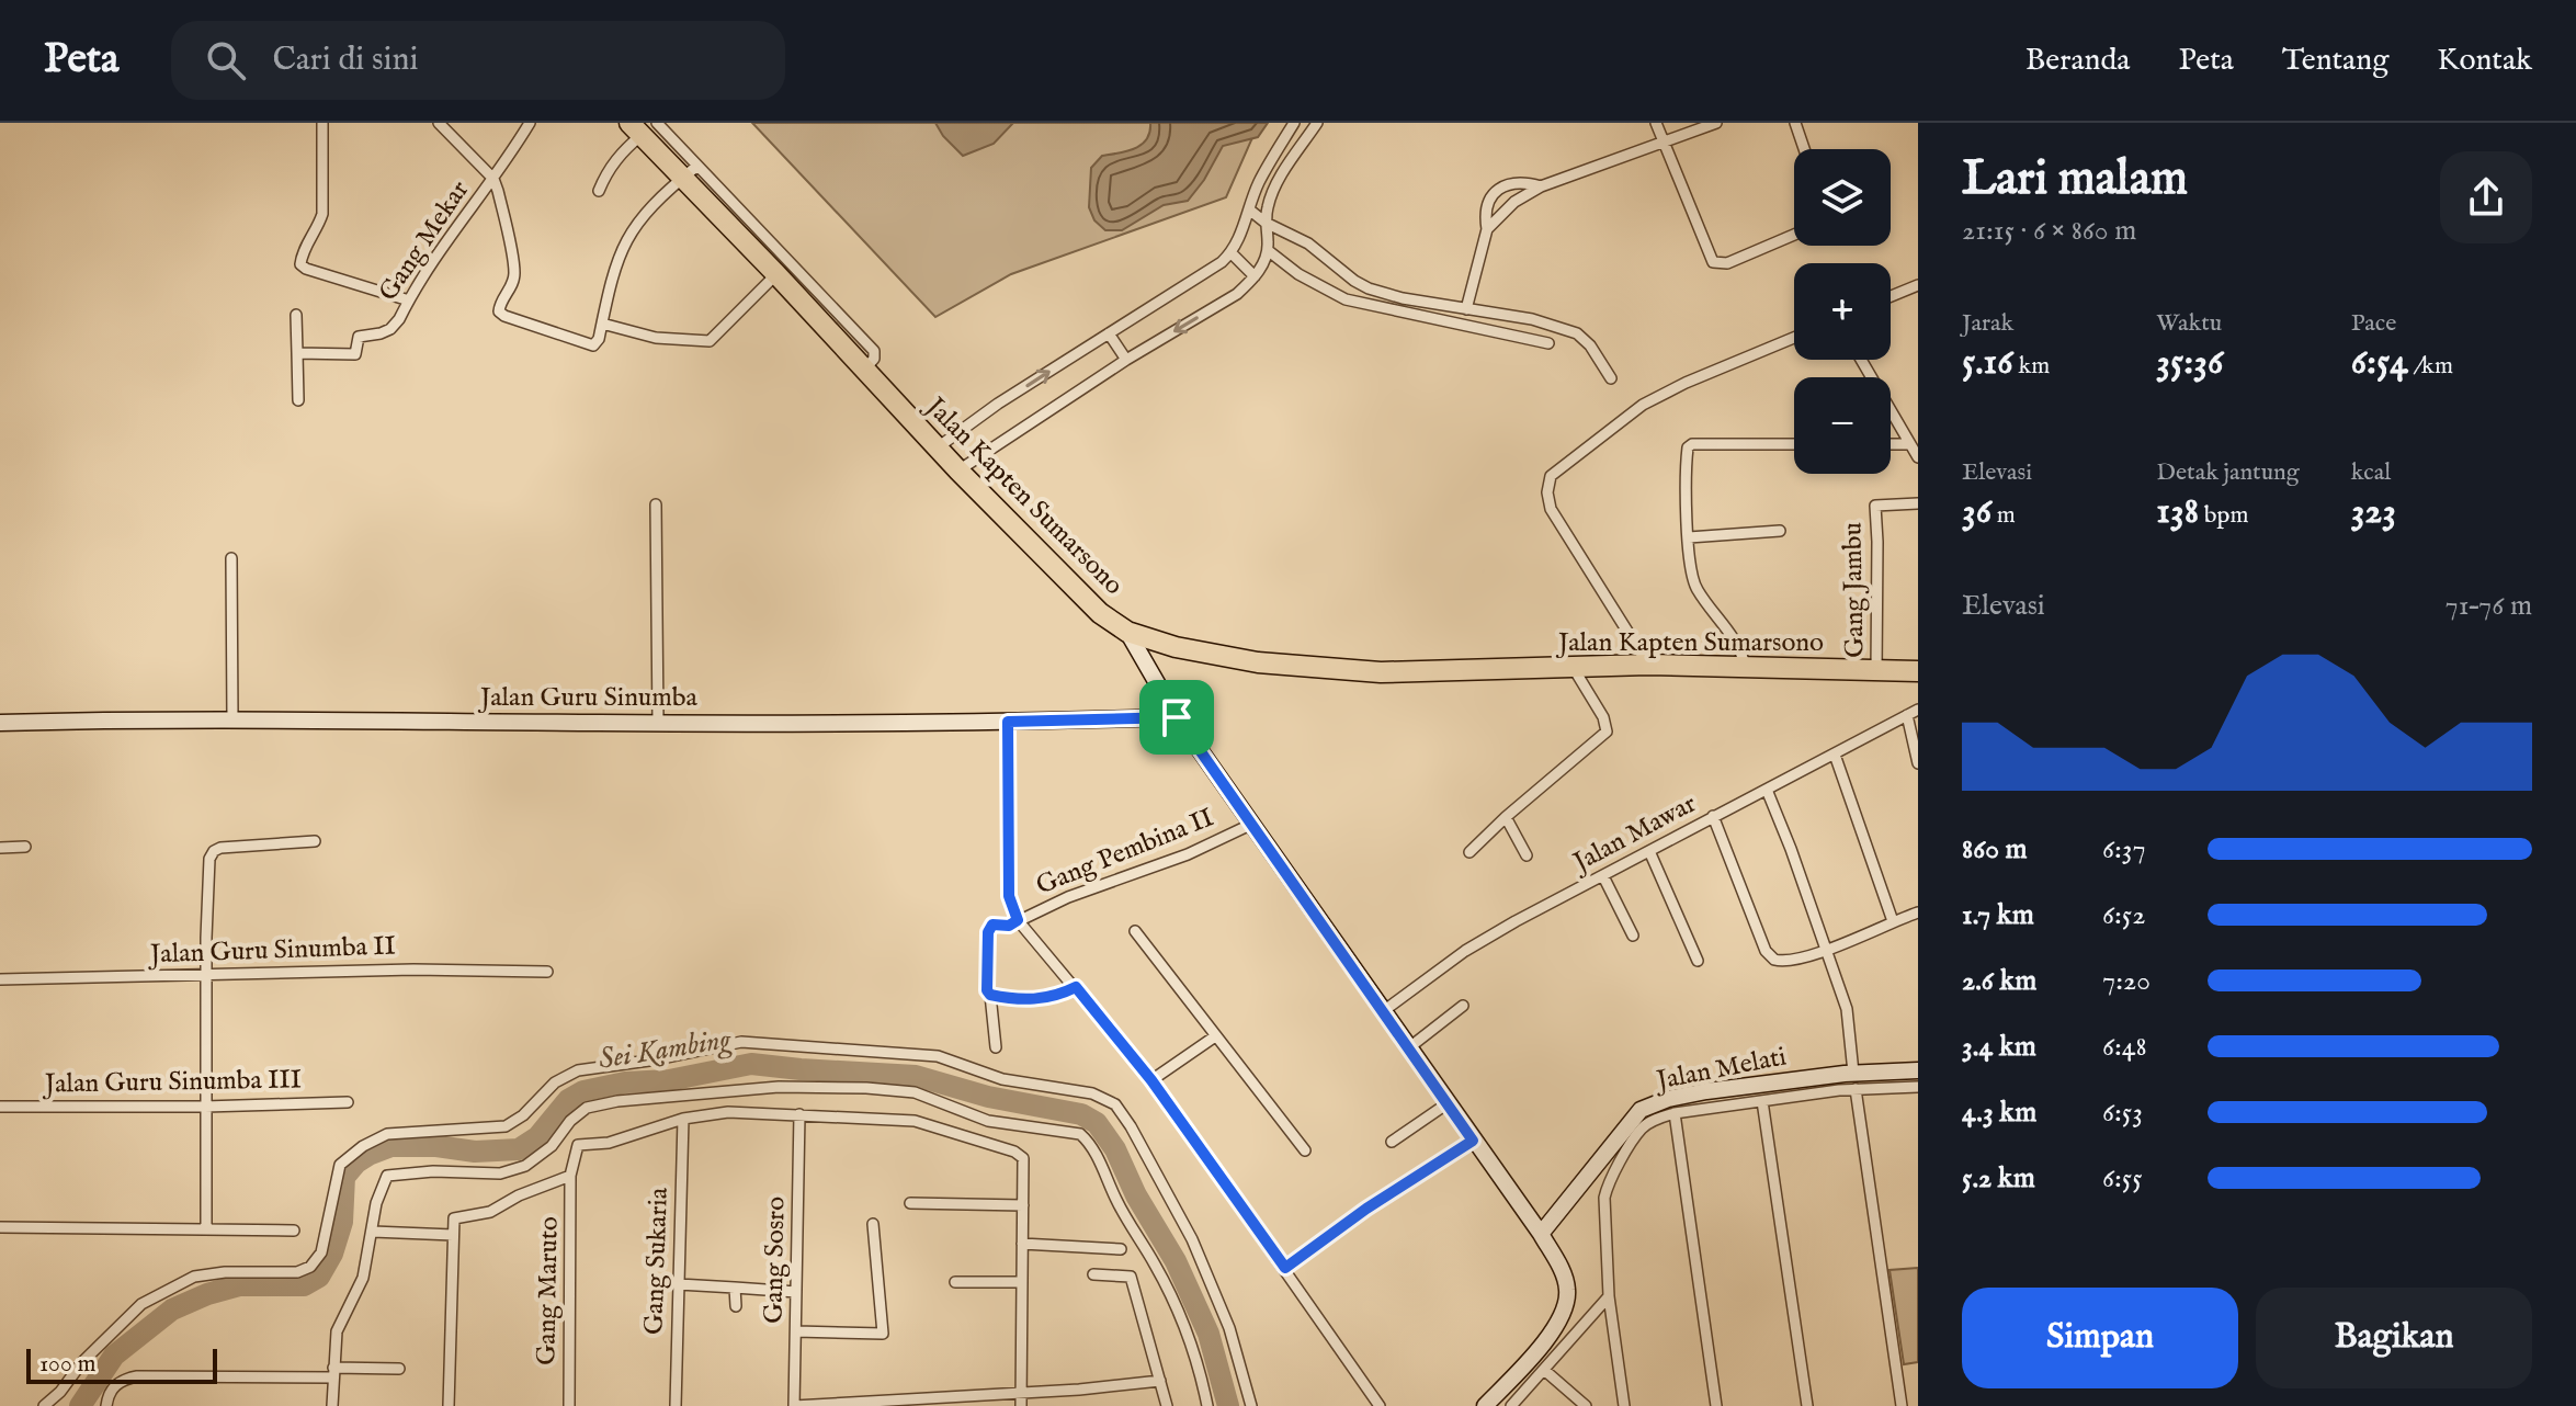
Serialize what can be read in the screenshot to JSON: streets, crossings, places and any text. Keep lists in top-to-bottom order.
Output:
{
  "streets": {
    "highway": ["Jalan Kapten Sumarsono"],
    "street": [
      "Gang Mekar",
      "Gang Jambu",
      "Jalan Guru Sinumba",
      "Jalan Mawar",
      "Gang Pembina II",
      "Jalan Guru Sinumba II",
      "Jalan Melati",
      "Jalan Guru Sinumba III",
      "Gang Sosro",
      "Gang Sukaria",
      "Gang Maruto"
    ]
  },
  "crossings": [
    ["Jalan Kapten Sumarsono", "Gang Jambu"]
  ],
  "water": ["Sei Kambing"],
  "scale_bar": "100 m",
  "page": {
    "header": "Peta",
    "search": "Cari di sini",
    "nav": [
      "Beranda",
      "Peta",
      "Tentang",
      "Kontak"
    ],
    "heading": ["Lari malam", "21:15 · 6 × 860 m"],
    "map_buttons": ["+", "−"],
    "stats": [
      ["Jarak", "5.16 km"],
      ["Waktu", "35:36"],
      ["Pace", "6:54 /km"],
      ["Elevasi", "36 m"],
      ["Detak jantung", "138 bpm"],
      ["kcal", "323"]
    ],
    "chart": ["Elevasi", "71–76 m"],
    "list": [
      {
        "name": "860 m",
        "note": "6:37"
      },
      {
        "name": "1.7 km",
        "note": "6:52"
      },
      {
        "name": "2.6 km",
        "note": "7:20"
      },
      {
        "name": "3.4 km",
        "note": "6:48"
      },
      {
        "name": "4.3 km",
        "note": "6:53"
      },
      {
        "name": "5.2 km",
        "note": "6:55"
      }
    ],
    "buttons": ["Simpan", "Bagikan"],
    "scale": "100 m"
  }
}
